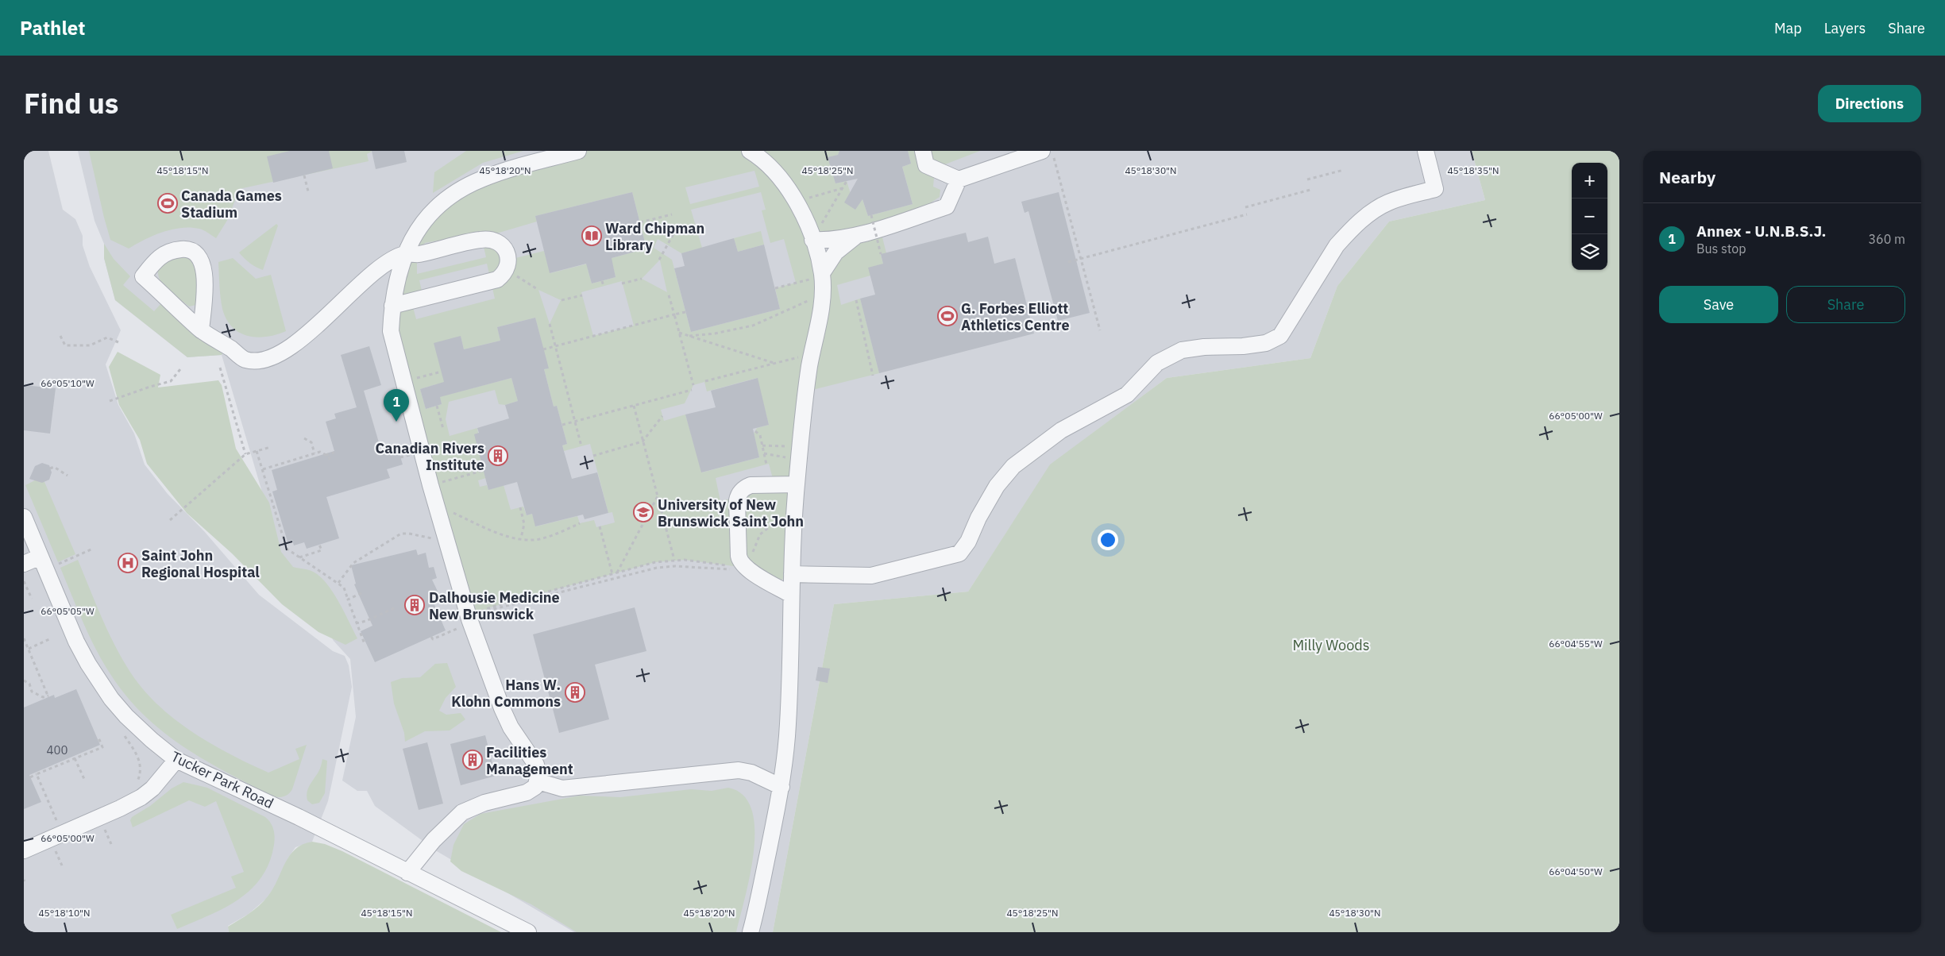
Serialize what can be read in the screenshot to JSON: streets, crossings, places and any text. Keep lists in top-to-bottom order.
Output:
{
  "streets": {
    "street": ["Tucker Park Road"]
  },
  "parks": ["Milly Woods"],
  "places": {
    "sports": ["Canada Games Stadium", "G. Forbes Elliott Athletics Centre"],
    "library": ["Ward Chipman Library"],
    "building": [
      "Canadian Rivers Institute",
      "Dalhousie Medicine New Brunswick",
      "Hans W. Klohn Commons",
      "Facilities Management"
    ],
    "school or university": ["University of New Brunswick Saint John"],
    "hospital": ["Saint John Regional Hospital"]
  },
  "house_numbers": ["400"],
  "page": {
    "header": "Pathlet",
    "nav": ["Map", "Layers", "Share"],
    "title": "Find us",
    "buttons": [
      "Directions",
      ["Save", "Share"]
    ],
    "heading": "Nearby",
    "map_buttons": ["+", "−"],
    "list": [
      {
        "mark": "1",
        "name": "Annex - U.N.B.S.J.",
        "note": "Bus stop",
        "value": "360 m"
      }
    ],
    "pins": "1"
  },
  "coordinates": [
    "45°18'15\"N",
    "45°18'20\"N",
    "45°18'25\"N",
    "45°18'30\"N",
    "45°18'35\"N",
    "66°05'10\"W",
    "66°05'00\"W",
    "66°05'05\"W",
    "66°04'55\"W",
    "66°04'50\"W",
    "45°18'10\"N"
  ]
}
